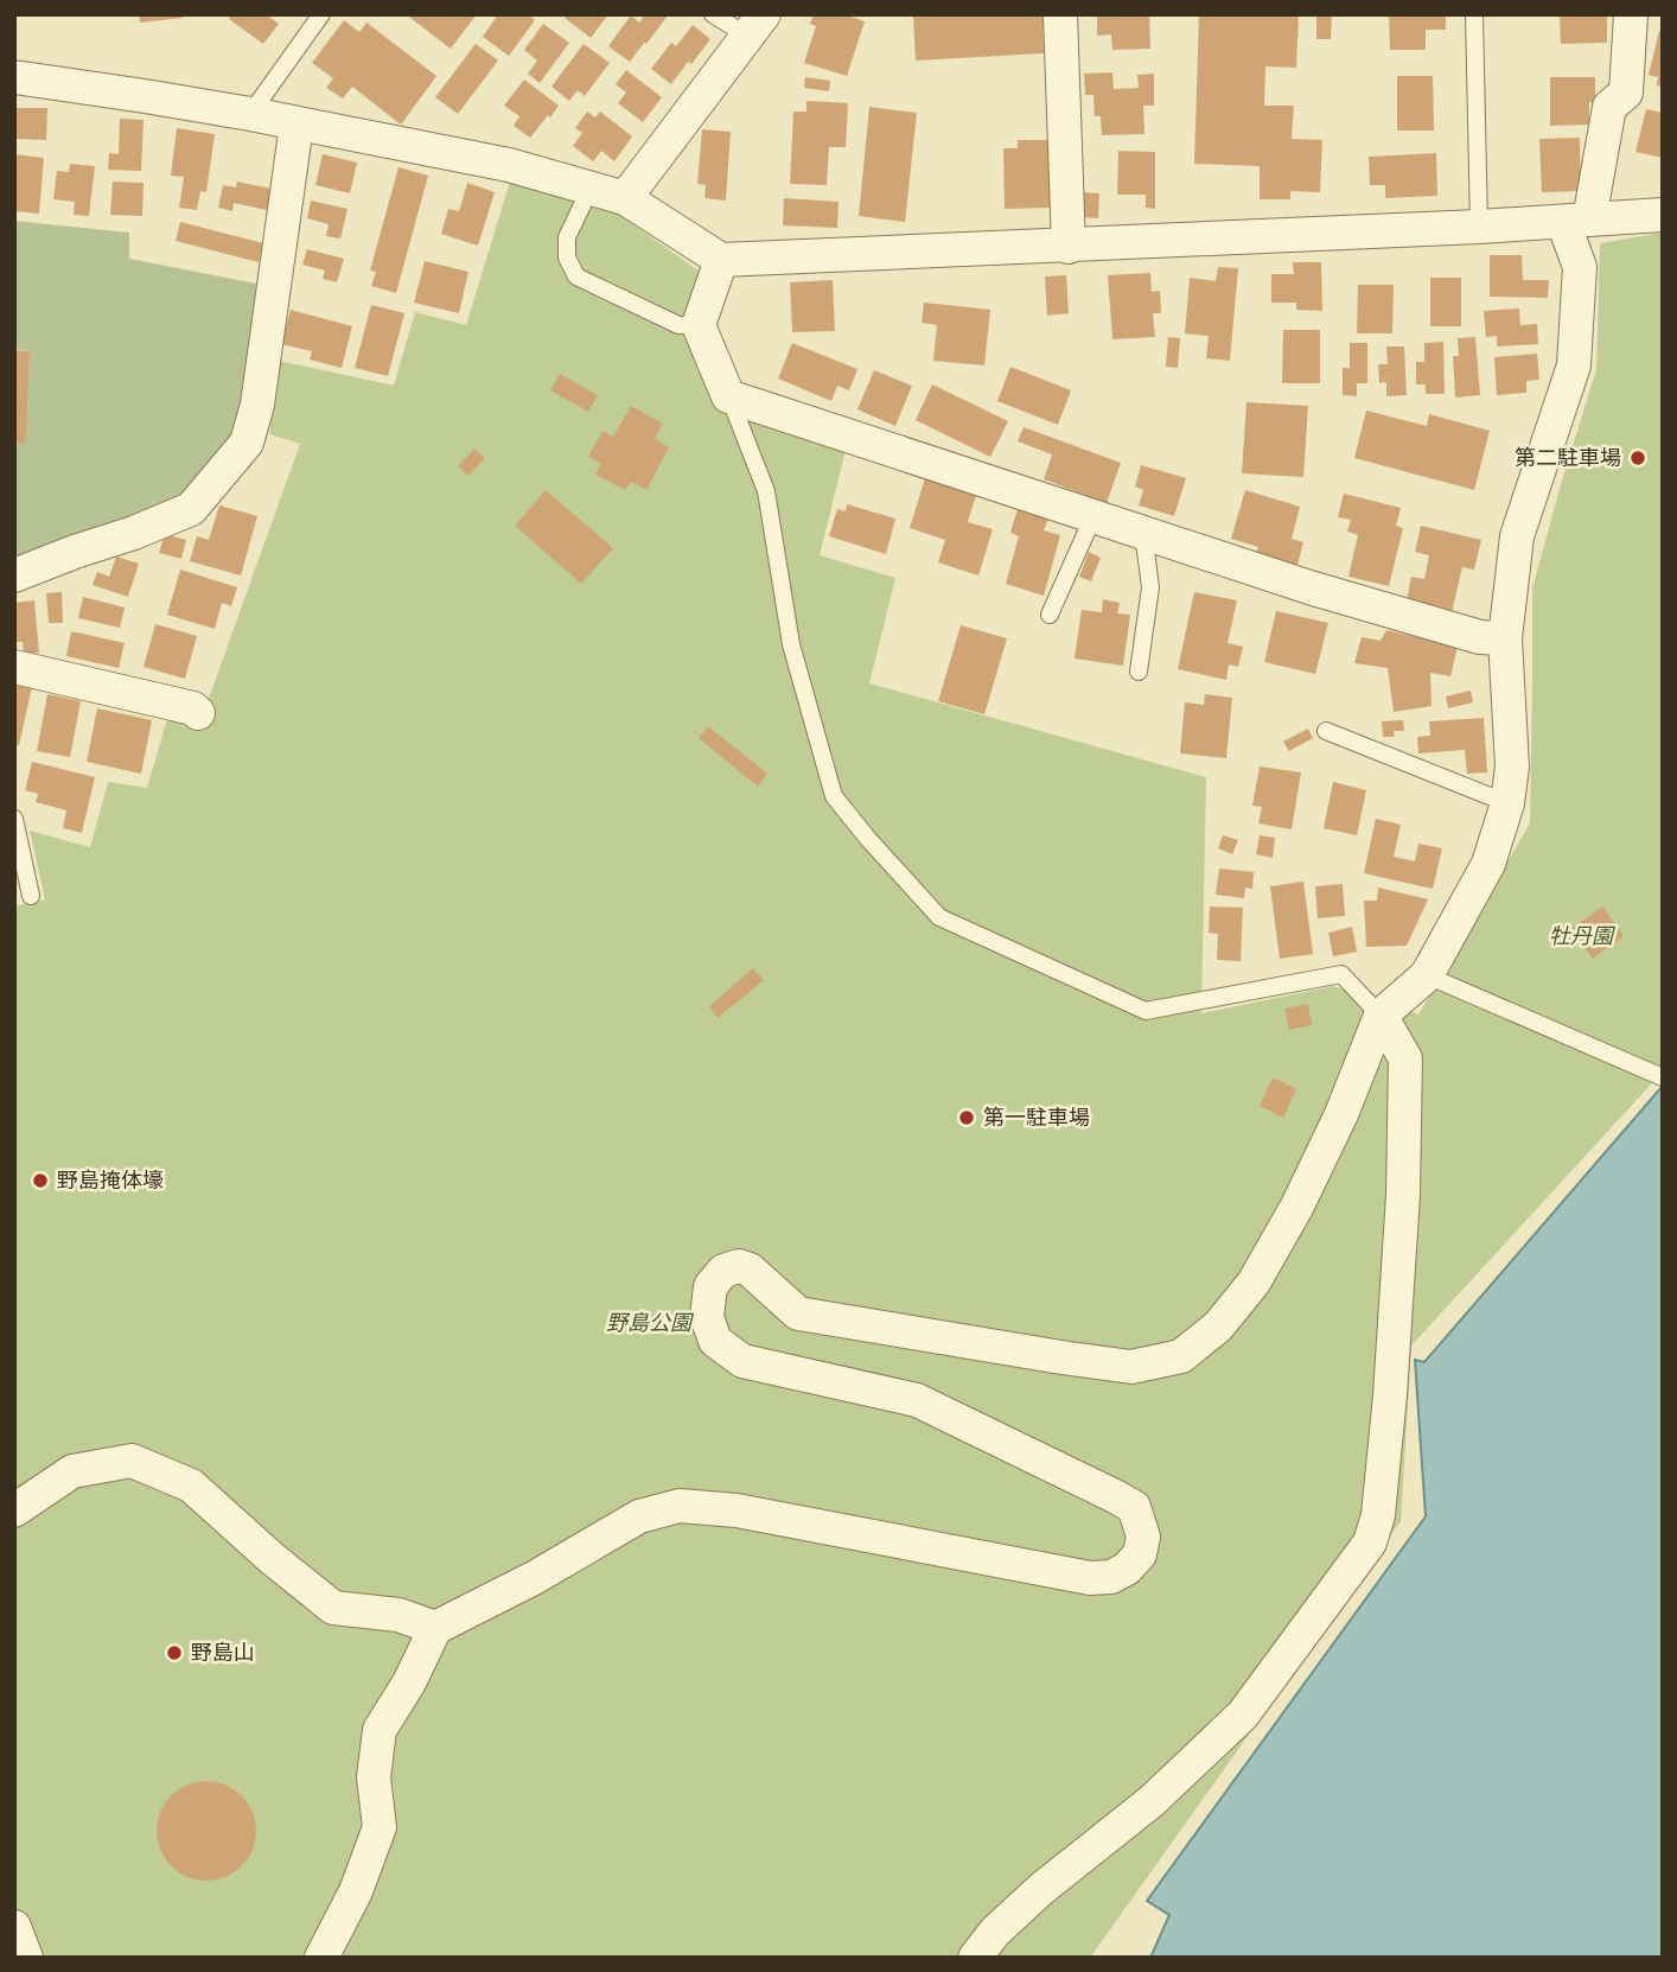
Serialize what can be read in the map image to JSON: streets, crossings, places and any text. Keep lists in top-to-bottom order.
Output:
{
  "parks": ["牡丹園", "野島公園"],
  "places": [
    "第二駐車場",
    "第一駐車場",
    "野島掩体壕",
    "野島山"
  ]
}
